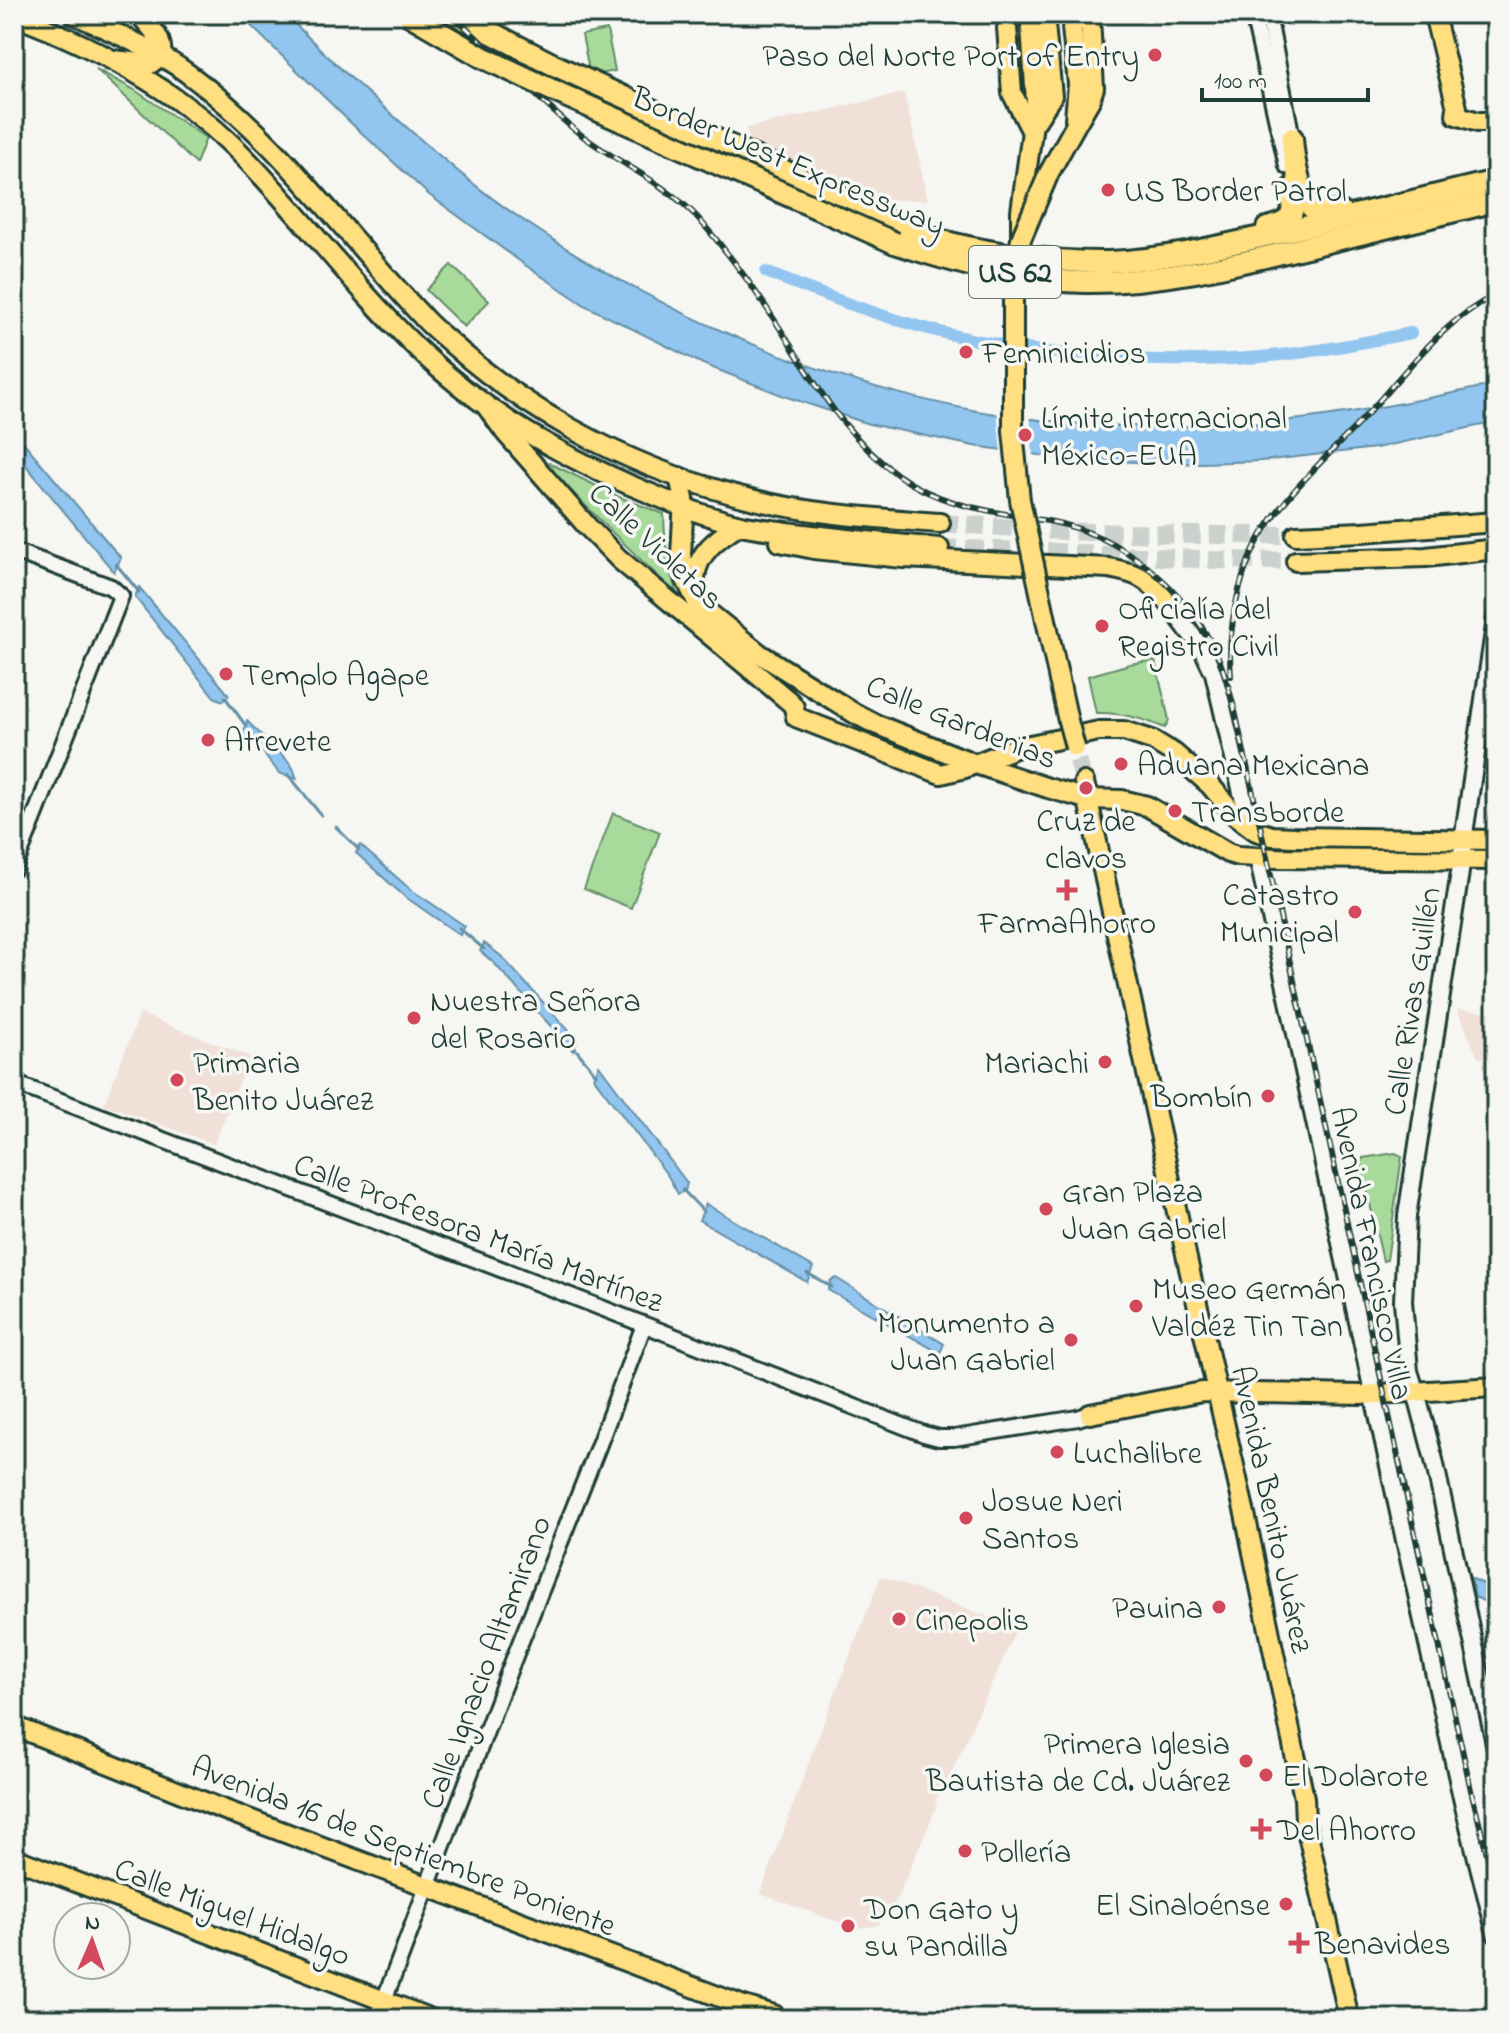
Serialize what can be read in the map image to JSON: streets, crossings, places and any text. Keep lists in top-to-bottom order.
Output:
{
  "streets": {
    "highway": ["Border West Expressway"],
    "main road": [
      "US 62",
      "Calle Violetas",
      "Calle Gardenias",
      "Calle Rivas Guillén",
      "Avenida Francisco Villa",
      "Avenida Benito Juárez",
      "Avenida 16 de Septiembre Poniente",
      "Calle Miguel Hidalgo"
    ],
    "street": ["Calle Profesora María Martínez", "Calle Ignacio Altamirano"]
  },
  "crossings": [
    ["Calle Violetas", "Calle Gardenias"],
    ["Calle Gardenias", "Calle Rivas Guillén"],
    ["Calle Gardenias", "Avenida Francisco Villa"],
    ["Calle Gardenias", "Avenida Benito Juárez"],
    ["Calle Rivas Guillén", "Avenida Francisco Villa"],
    ["Calle Profesora María Martínez", "Calle Ignacio Altamirano"],
    ["Calle Ignacio Altamirano", "Avenida 16 de Septiembre Poniente"],
    ["Calle Ignacio Altamirano", "Calle Miguel Hidalgo"]
  ],
  "places": {
    "other": [
      "Paso del Norte Port of Entry",
      "US Border Patrol",
      "Feminicidios",
      "Límite internacional México-EUA",
      "Oficialía del Registro Civil",
      "Templo Agape",
      "Atrevete",
      "Aduana Mexicana",
      "Cruz de clavos",
      "Transborde",
      "Catastro Municipal",
      "Nuestra Señora del Rosario",
      "Mariachi",
      "Primaria Benito Juárez",
      "Bombín",
      "Gran Plaza Juan Gabriel",
      "Museo Germán Valdéz Tin Tan",
      "Monumento a Juan Gabriel",
      "Luchalibre",
      "Josue Neri Santos",
      "Pauina",
      "Cinepolis",
      "Primera Iglesia Bautista de Cd. Juárez",
      "El Dolarote",
      "Pollería",
      "El Sinaloénse",
      "Don Gato y su Pandilla"
    ],
    "health": ["FarmaAhorro", "Del Ahorro", "Benavides"]
  },
  "scale_bar": "100 m",
  "north": "top"
}
